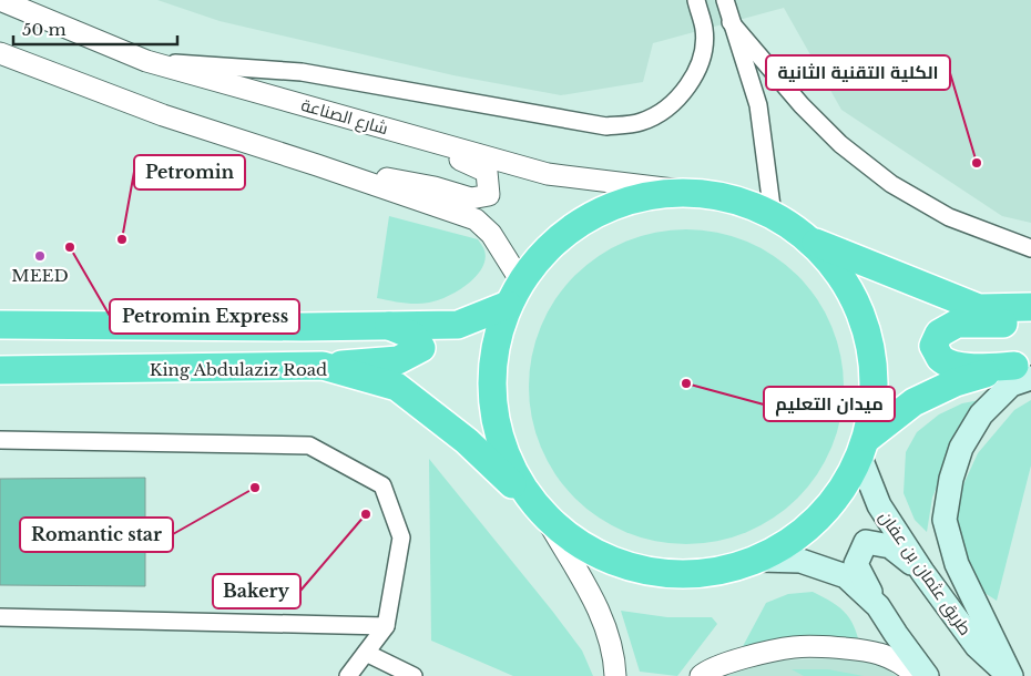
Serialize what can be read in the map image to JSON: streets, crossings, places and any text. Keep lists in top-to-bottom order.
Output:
{
  "streets": {
    "highway": ["King Abdulaziz Road"],
    "main road": ["طريق عثمان بن عفان"],
    "street": ["شارع الصناعة"]
  },
  "crossings": [
    ["King Abdulaziz Road", "طريق عثمان بن عفان"]
  ],
  "places": [
    "الكلية التقنية الثانية",
    "Petromin",
    "Petromin Express",
    "MEED",
    "ميدان التعليم",
    "Romantic star",
    "Bakery"
  ],
  "scale_bar": "50 m"
}
